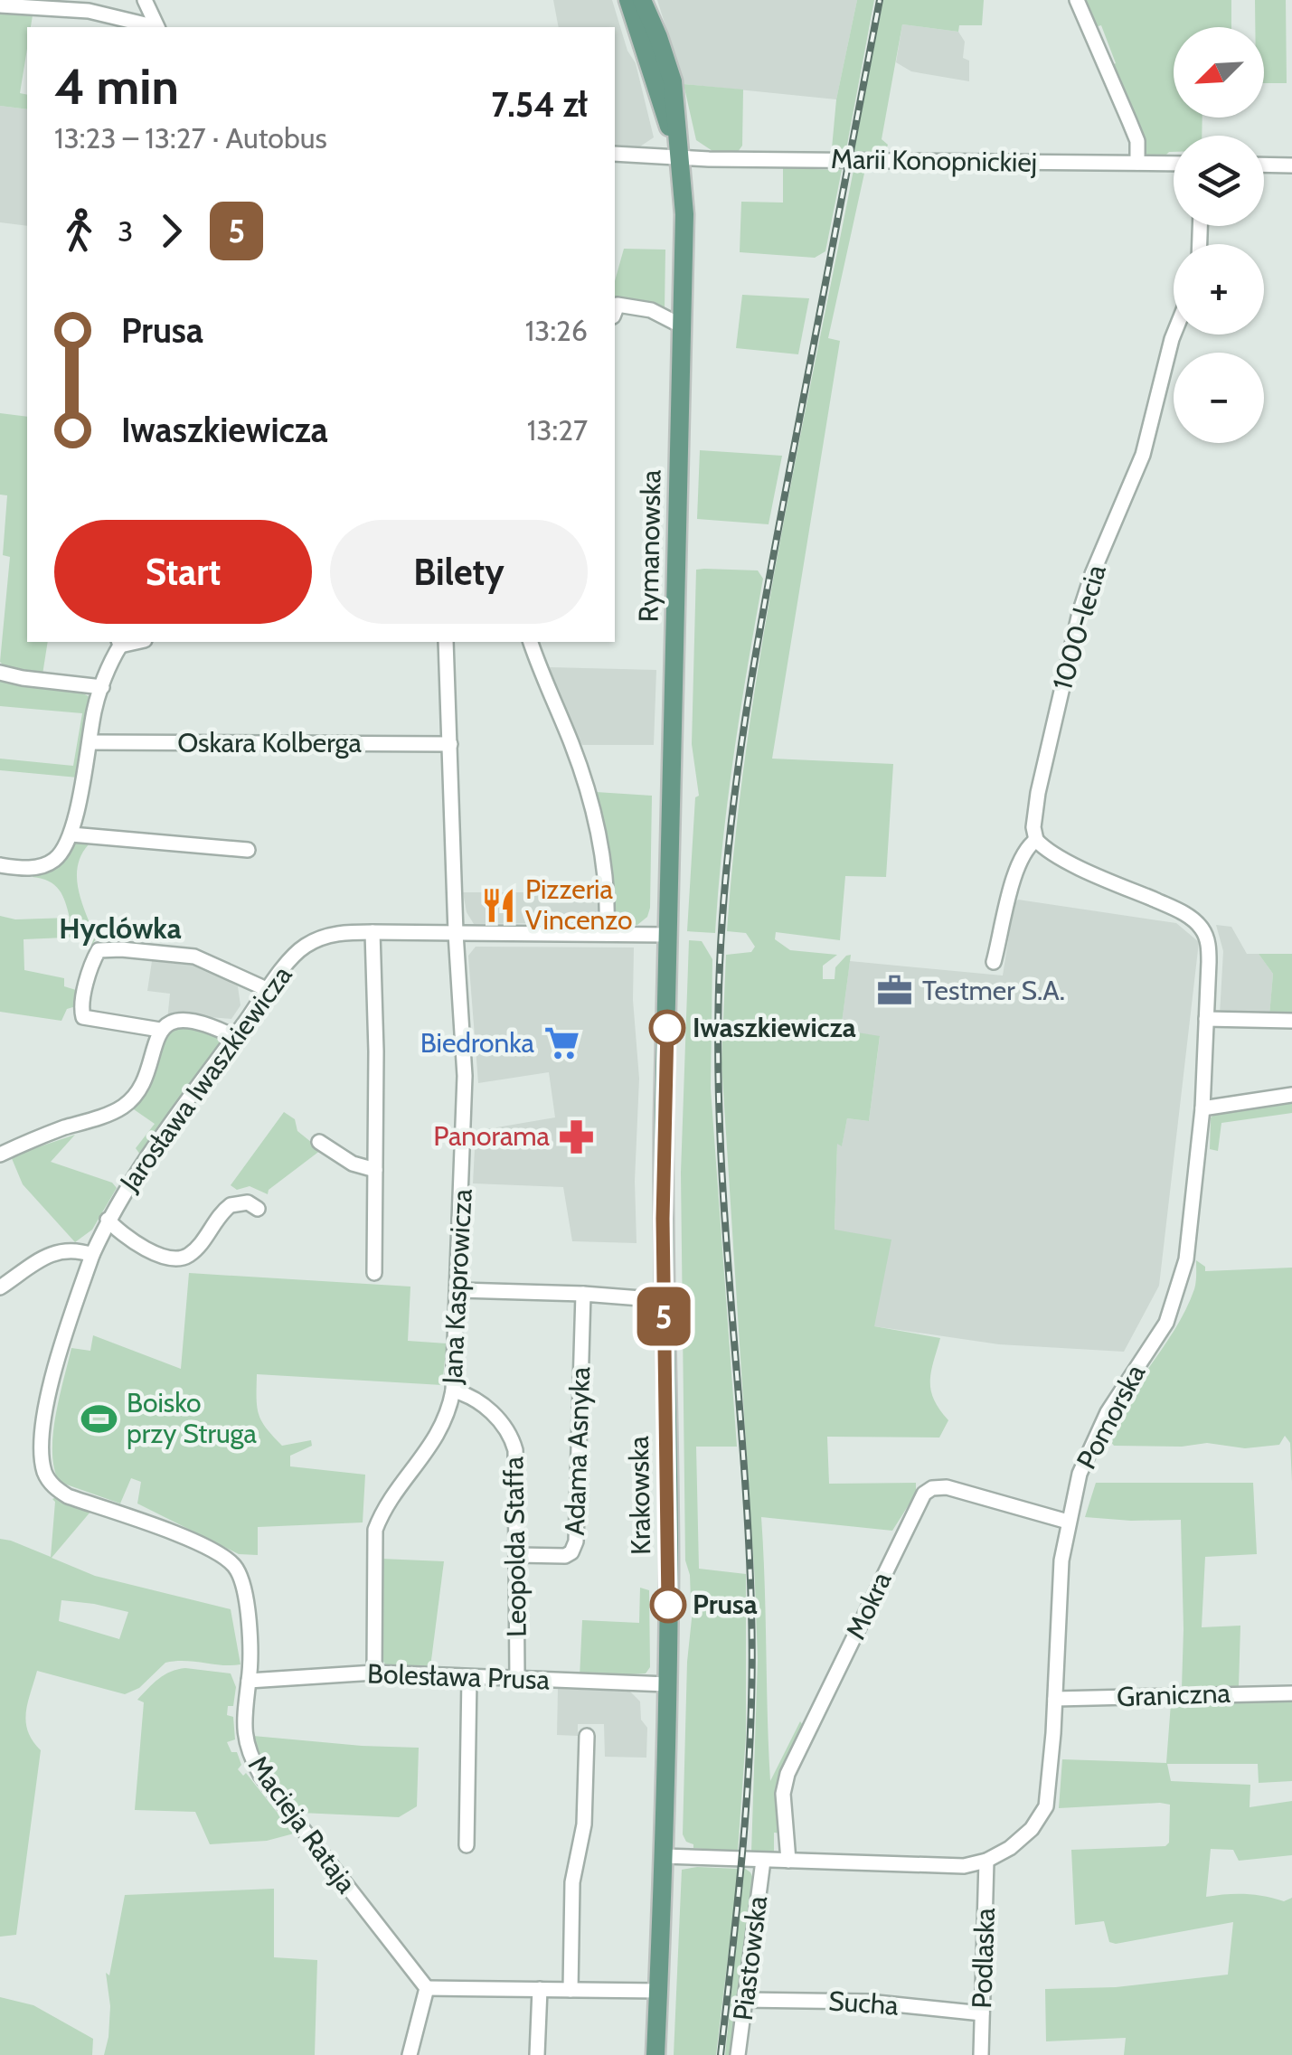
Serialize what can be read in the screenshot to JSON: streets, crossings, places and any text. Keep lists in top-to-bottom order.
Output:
{
  "streets": {
    "main road": ["Rymanowska", "Krakowska"],
    "street": [
      "Marii Konopnickiej",
      "1000-lecia",
      "Oskara Kolberga",
      "Jarosława Iwaszkiewicza",
      "Jana Kasprowicza",
      "Pomorska",
      "Adama Asnyka",
      "Leopolda Staffa",
      "Mokra",
      "Bolesława Prusa",
      "Graniczna",
      "Macieja Rataja",
      "Piastowska",
      "Podlaska",
      "Sucha"
    ]
  },
  "crossings": [
    ["Marii Konopnickiej", "Rymanowska"],
    ["Rymanowska", "Jarosława Iwaszkiewicza"],
    ["Rymanowska", "Krakowska"],
    ["1000-lecia", "Pomorska"],
    ["Oskara Kolberga", "Jana Kasprowicza"],
    ["Jarosława Iwaszkiewicza", "Jana Kasprowicza"],
    ["Jarosława Iwaszkiewicza", "Krakowska"],
    ["Jarosława Iwaszkiewicza", "Macieja Rataja"],
    ["Jana Kasprowicza", "Leopolda Staffa"],
    ["Jana Kasprowicza", "Bolesława Prusa"],
    ["Pomorska", "Krakowska"],
    ["Pomorska", "Mokra"],
    ["Pomorska", "Graniczna"],
    ["Pomorska", "Piastowska"],
    ["Pomorska", "Podlaska"],
    ["Adama Asnyka", "Leopolda Staffa"],
    ["Krakowska", "Bolesława Prusa"],
    ["Leopolda Staffa", "Bolesława Prusa"],
    ["Bolesława Prusa", "Macieja Rataja"],
    ["Piastowska", "Sucha"],
    ["Podlaska", "Sucha"]
  ],
  "districts": ["Hyclówka"],
  "places": {
    "restaurant": ["Pizzeria Vincenzo"],
    "office": ["Testmer S.A."],
    "other": ["Iwaszkiewicza", "Prusa"],
    "supermarket": ["Biedronka"],
    "pharmacy": ["Panorama"],
    "sports": ["Boisko przy Struga"]
  },
  "lines": ["bus line 5"],
  "north": "bottom left",
  "page": {
    "on_map": "5",
    "map_buttons": ["+", "−"],
    "heading": ["4 min", "13:23 – 13:27 · Autobus", "7.54 zł"],
    "legs": ["3", "5"],
    "list": [
      {
        "name": "Prusa",
        "value": "13:26"
      },
      {
        "name": "Iwaszkiewicza",
        "value": "13:27"
      }
    ],
    "buttons": ["Start", "Bilety"]
  }
}
